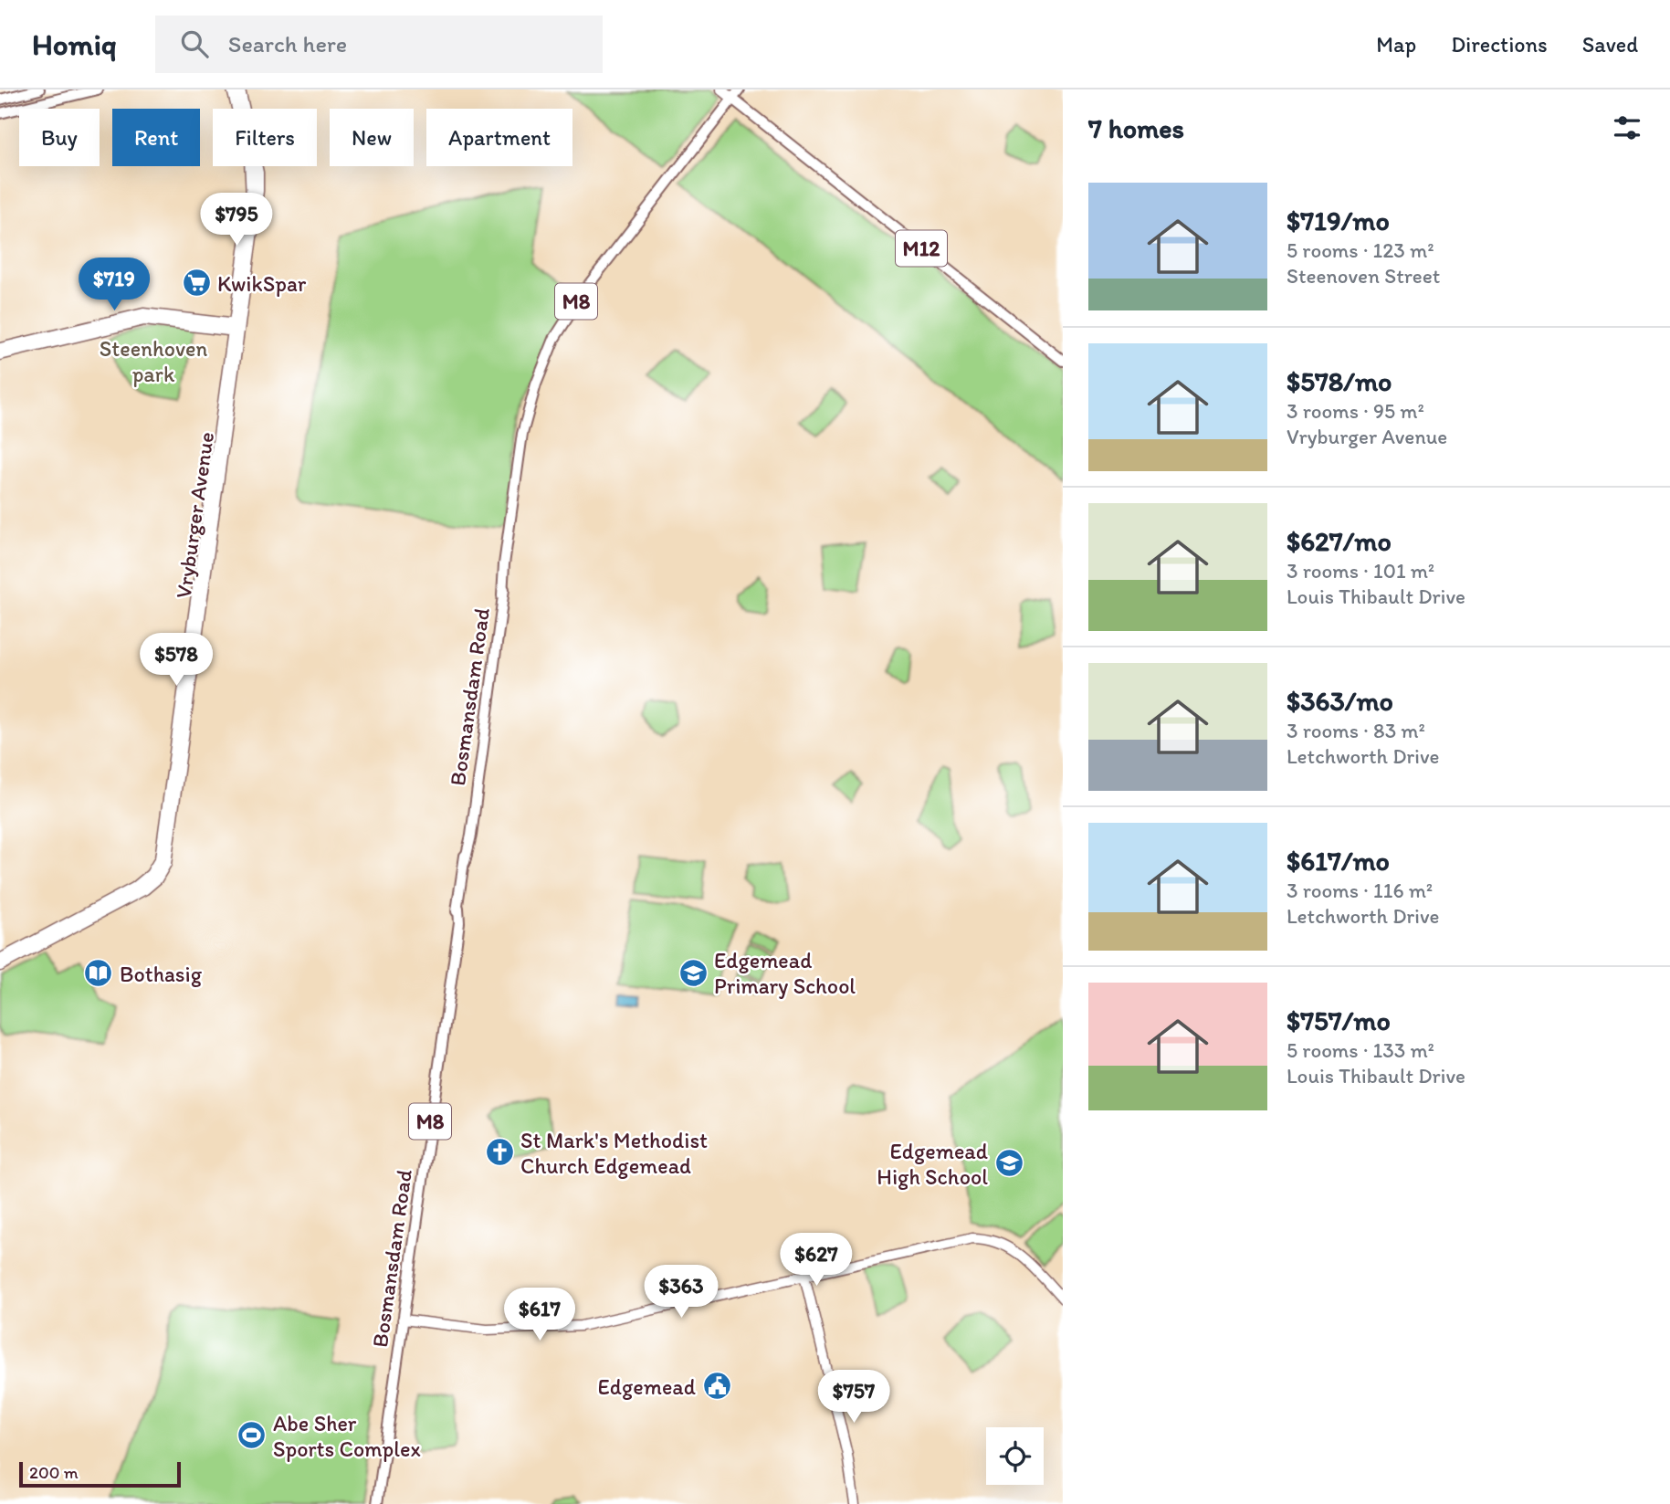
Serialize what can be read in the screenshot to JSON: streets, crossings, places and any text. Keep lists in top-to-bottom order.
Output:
{
  "streets": {
    "main road": ["M12", "M8", "Bosmansdam Road"],
    "street": ["Vryburger Avenue"]
  },
  "crossings": [
    ["M12", "Bosmansdam Road"]
  ],
  "parks": ["Steenhoven park"],
  "places": {
    "supermarket": ["KwikSpar"],
    "school or university": ["Edgemead Primary School", "Edgemead High School"],
    "library": ["Bothasig"],
    "church": ["St Mark's Methodist Church Edgemead"],
    "public building": ["Edgemead"],
    "sports": ["Abe Sher Sports Complex"]
  },
  "scale_bar": "200 m",
  "page": {
    "header": "Homiq",
    "search": "Search here",
    "nav": ["Map", "Directions", "Saved"],
    "heading": "7 homes",
    "chip": [
      "Buy",
      "Rent",
      "Filters",
      "New",
      "Apartment"
    ],
    "list": [
      {
        "name": "$719/mo",
        "note": "5 rooms · 123 m² · Steenoven Street"
      },
      {
        "name": "$578/mo",
        "note": "3 rooms · 95 m² · Vryburger Avenue"
      },
      {
        "name": "$627/mo",
        "note": "3 rooms · 101 m² · Louis Thibault Drive"
      },
      {
        "name": "$363/mo",
        "note": "3 rooms · 83 m² · Letchworth Drive"
      },
      {
        "name": "$617/mo",
        "note": "3 rooms · 116 m² · Letchworth Drive"
      },
      {
        "name": "$757/mo",
        "note": "5 rooms · 133 m² · Louis Thibault Drive"
      }
    ],
    "price": [
      "$795",
      "$719",
      "$578",
      "$627",
      "$363",
      "$617",
      "$757"
    ],
    "scale": "200 m"
  }
}
